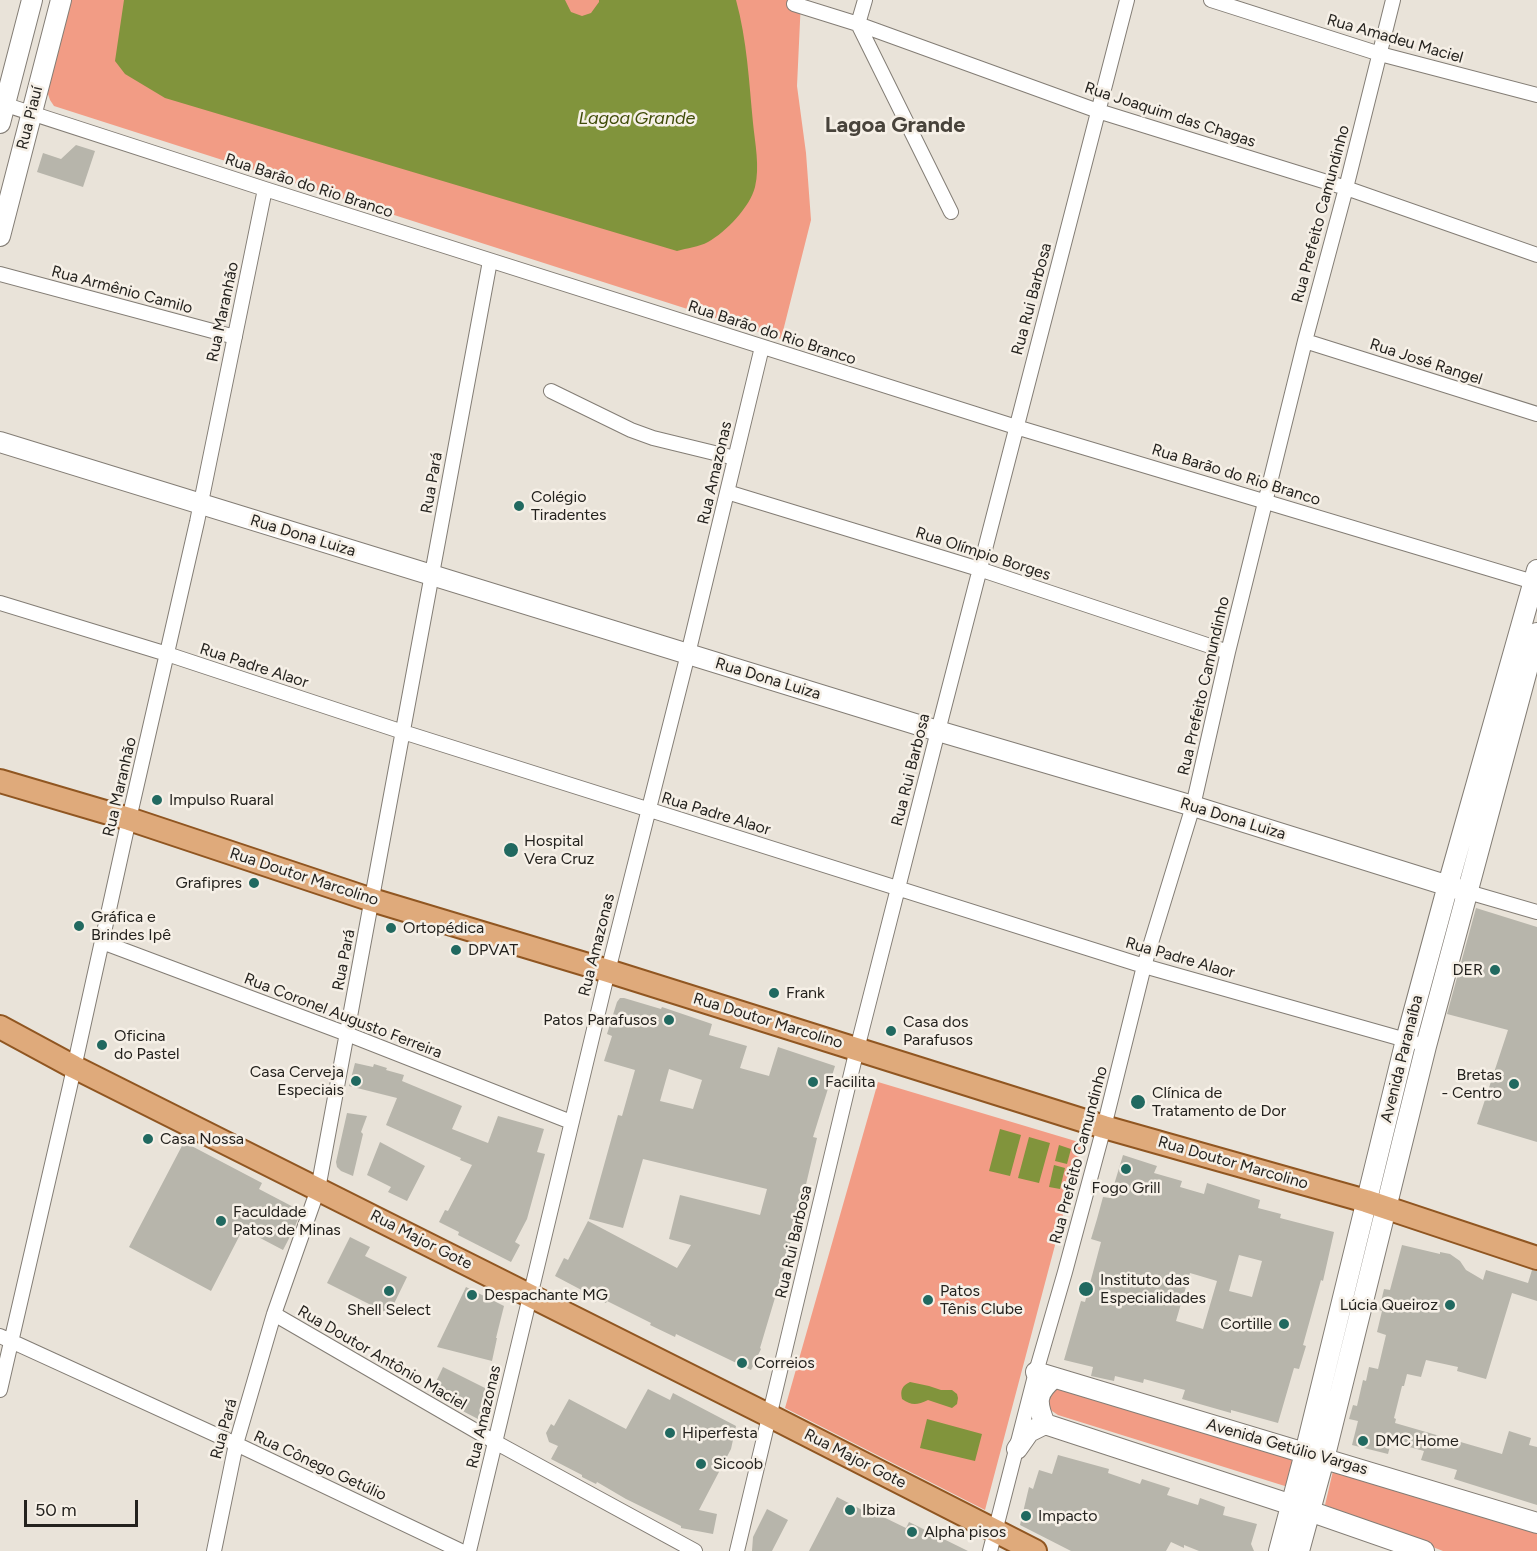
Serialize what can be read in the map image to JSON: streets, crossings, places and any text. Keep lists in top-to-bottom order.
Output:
{
  "streets": {
    "main road": ["Rua Doutor Marcolino", "Rua Major Gote"],
    "street": [
      "Rua Amadeu Maciel",
      "Rua Joaquim das Chagas",
      "Rua Piauí",
      "Rua Barão do Rio Branco",
      "Rua Prefeito Camundinho",
      "Rua Armênio Camilo",
      "Rua Rui Barbosa",
      "Rua Maranhão",
      "Rua José Rangel",
      "Rua Amazonas",
      "Rua Pará",
      "Rua Dona Luiza",
      "Rua Olímpio Borges",
      "Rua Padre Alaor",
      "Rua Coronel Augusto Ferreira",
      "Avenida Paranaíba",
      "Rua Doutor Antônio Maciel",
      "Avenida Getúlio Vargas",
      "Rua Cônego Getúlio"
    ]
  },
  "crossings": [
    ["Rua Amadeu Maciel", "Rua Prefeito Camundinho"],
    ["Rua Joaquim das Chagas", "Rua Prefeito Camundinho"],
    ["Rua Joaquim das Chagas", "Rua Rui Barbosa"],
    ["Rua Piauí", "Rua Barão do Rio Branco"],
    ["Rua Barão do Rio Branco", "Rua Prefeito Camundinho"],
    ["Rua Barão do Rio Branco", "Rua Rui Barbosa"],
    ["Rua Barão do Rio Branco", "Rua Maranhão"],
    ["Rua Barão do Rio Branco", "Rua Amazonas"],
    ["Rua Barão do Rio Branco", "Rua Pará"],
    ["Rua Barão do Rio Branco", "Avenida Paranaíba"],
    ["Rua Prefeito Camundinho", "Rua José Rangel"],
    ["Rua Prefeito Camundinho", "Rua Dona Luiza"],
    ["Rua Prefeito Camundinho", "Rua Olímpio Borges"],
    ["Rua Prefeito Camundinho", "Rua Padre Alaor"],
    ["Rua Prefeito Camundinho", "Rua Doutor Marcolino"],
    ["Rua Prefeito Camundinho", "Rua Major Gote"],
    ["Rua Prefeito Camundinho", "Avenida Getúlio Vargas"],
    ["Rua Armênio Camilo", "Rua Maranhão"],
    ["Rua Rui Barbosa", "Rua Dona Luiza"],
    ["Rua Rui Barbosa", "Rua Olímpio Borges"],
    ["Rua Rui Barbosa", "Rua Padre Alaor"],
    ["Rua Rui Barbosa", "Rua Doutor Marcolino"],
    ["Rua Rui Barbosa", "Rua Major Gote"],
    ["Rua Maranhão", "Rua Dona Luiza"],
    ["Rua Maranhão", "Rua Padre Alaor"],
    ["Rua Maranhão", "Rua Doutor Marcolino"],
    ["Rua Maranhão", "Rua Coronel Augusto Ferreira"],
    ["Rua Maranhão", "Rua Major Gote"],
    ["Rua Maranhão", "Rua Cônego Getúlio"],
    ["Rua Amazonas", "Rua Dona Luiza"],
    ["Rua Amazonas", "Rua Olímpio Borges"],
    ["Rua Amazonas", "Rua Padre Alaor"],
    ["Rua Amazonas", "Rua Doutor Marcolino"],
    ["Rua Amazonas", "Rua Coronel Augusto Ferreira"],
    ["Rua Amazonas", "Rua Major Gote"],
    ["Rua Amazonas", "Rua Doutor Antônio Maciel"],
    ["Rua Pará", "Rua Dona Luiza"],
    ["Rua Pará", "Rua Padre Alaor"],
    ["Rua Pará", "Rua Doutor Marcolino"],
    ["Rua Pará", "Rua Coronel Augusto Ferreira"],
    ["Rua Pará", "Rua Major Gote"],
    ["Rua Pará", "Rua Doutor Antônio Maciel"],
    ["Rua Pará", "Rua Cônego Getúlio"],
    ["Rua Dona Luiza", "Avenida Paranaíba"],
    ["Rua Padre Alaor", "Avenida Paranaíba"],
    ["Rua Doutor Marcolino", "Avenida Paranaíba"],
    ["Avenida Paranaíba", "Avenida Getúlio Vargas"]
  ],
  "districts": ["Lagoa Grande"],
  "water": ["Lagoa Grande"],
  "places": [
    "Colégio Tiradentes",
    "Impulso Ruaral",
    "Hospital Vera Cruz",
    "Grafipres",
    "Gráfica e Brindes Ipê",
    "Ortopédica",
    "DPVAT",
    "DER",
    "Frank",
    "Patos Parafusos",
    "Casa dos Parafusos",
    "Oficina do Pastel",
    "Casa Cerveja Especiais",
    "Facilita",
    "Bretas - Centro",
    "Clínica de Tratamento de Dor",
    "Casa Nossa",
    "Fogo Grill",
    "Faculdade Patos de Minas",
    "Instituto das Especialidades",
    "Shell Select",
    "Despachante MG",
    "Patos Tênis Clube",
    "Lúcia Queiroz",
    "Cortille",
    "Correios",
    "Hiperfesta",
    "DMC Home",
    "Sicoob",
    "Ibiza",
    "Impacto",
    "Alpha pisos"
  ],
  "scale_bar": "50 m"
}
